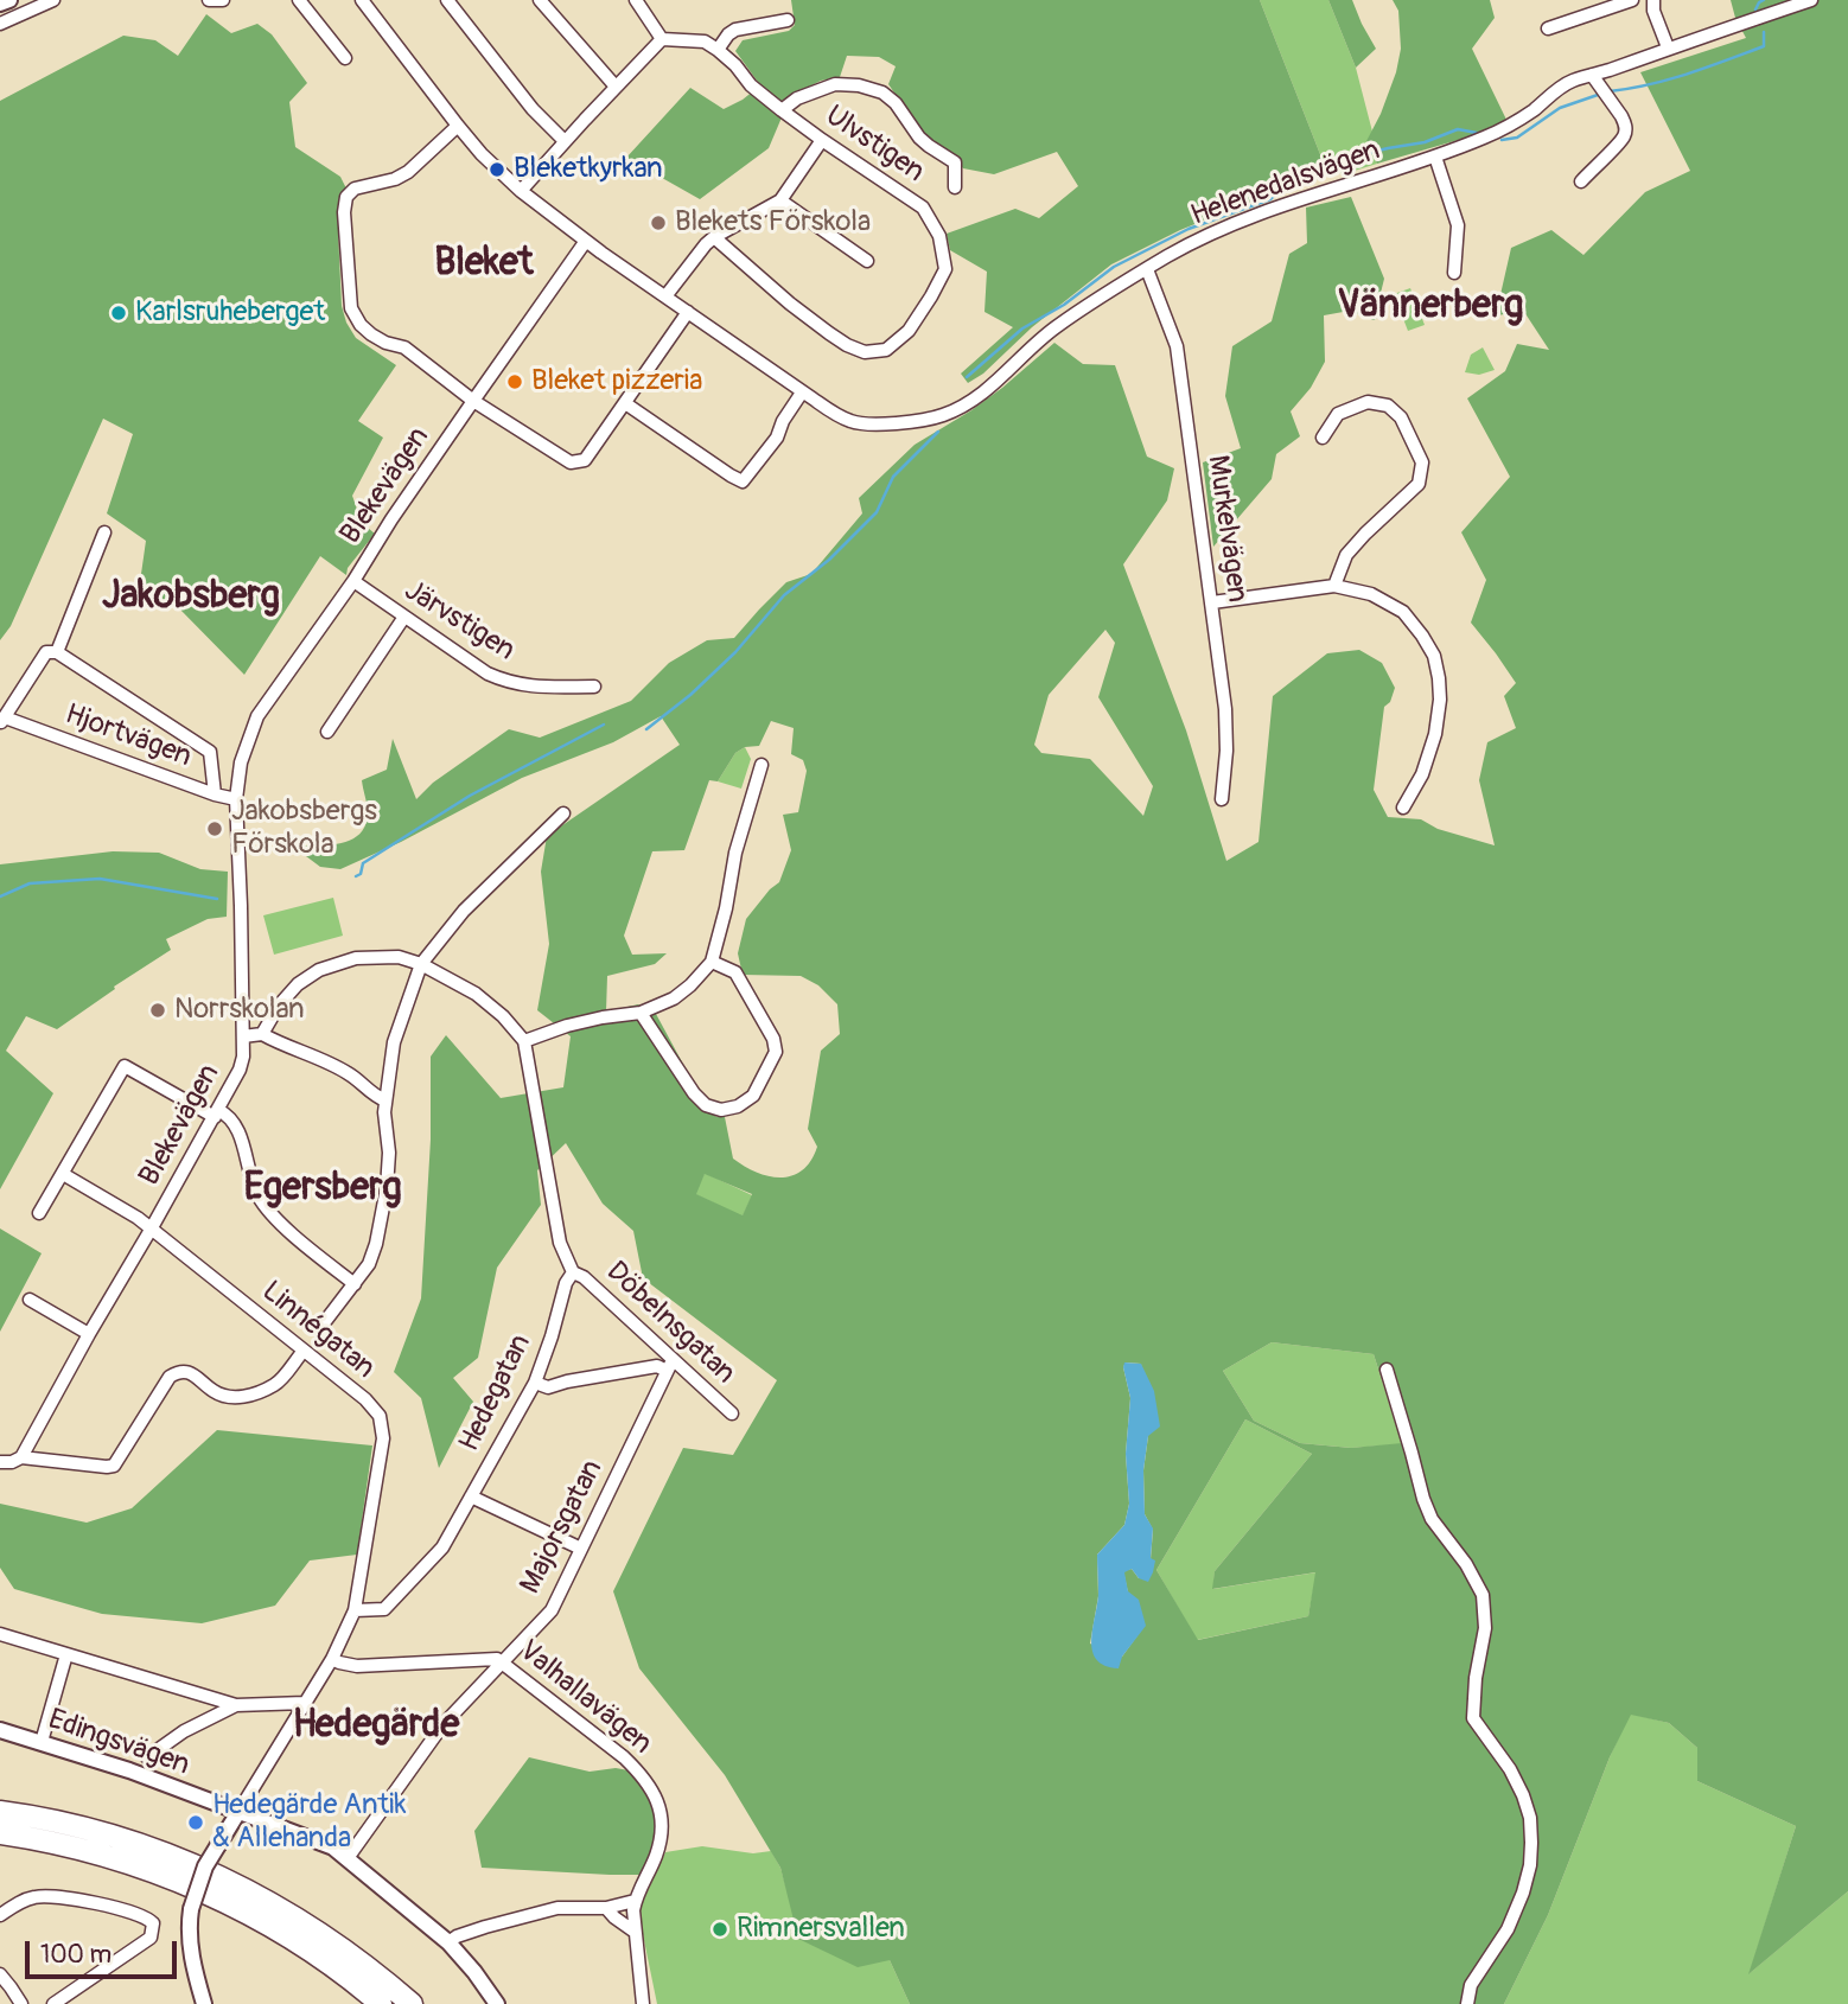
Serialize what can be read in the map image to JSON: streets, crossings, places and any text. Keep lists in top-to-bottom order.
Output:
{
  "streets": {
    "street": [
      "Ulvstigen",
      "Helenedalsvägen",
      "Blekevägen",
      "Murkelvägen",
      "Järvstigen",
      "Hjortvägen",
      "Döbelnsgatan",
      "Linnégatan",
      "Hedegatan",
      "Majorsgatan",
      "Valhallavägen",
      "Edingsvägen"
    ]
  },
  "crossings": [
    ["Helenedalsvägen", "Blekevägen"],
    ["Helenedalsvägen", "Murkelvägen"],
    ["Blekevägen", "Järvstigen"],
    ["Blekevägen", "Hjortvägen"],
    ["Blekevägen", "Linnégatan"],
    ["Döbelnsgatan", "Hedegatan"],
    ["Döbelnsgatan", "Majorsgatan"],
    ["Linnégatan", "Hedegatan"],
    ["Majorsgatan", "Valhallavägen"],
    ["Majorsgatan", "Edingsvägen"]
  ],
  "districts": [
    "Bleket",
    "Vännerberg",
    "Jakobsberg",
    "Egersberg",
    "Hedegärde"
  ],
  "places": [
    "Bleketkyrkan",
    "Blekets Förskola",
    "Karlsruheberget",
    "Bleket pizzeria",
    "Jakobsbergs Förskola",
    "Norrskolan",
    "Hedegärde Antik & Allehanda",
    "Rimnersvallen"
  ],
  "scale_bar": "100 m"
}
